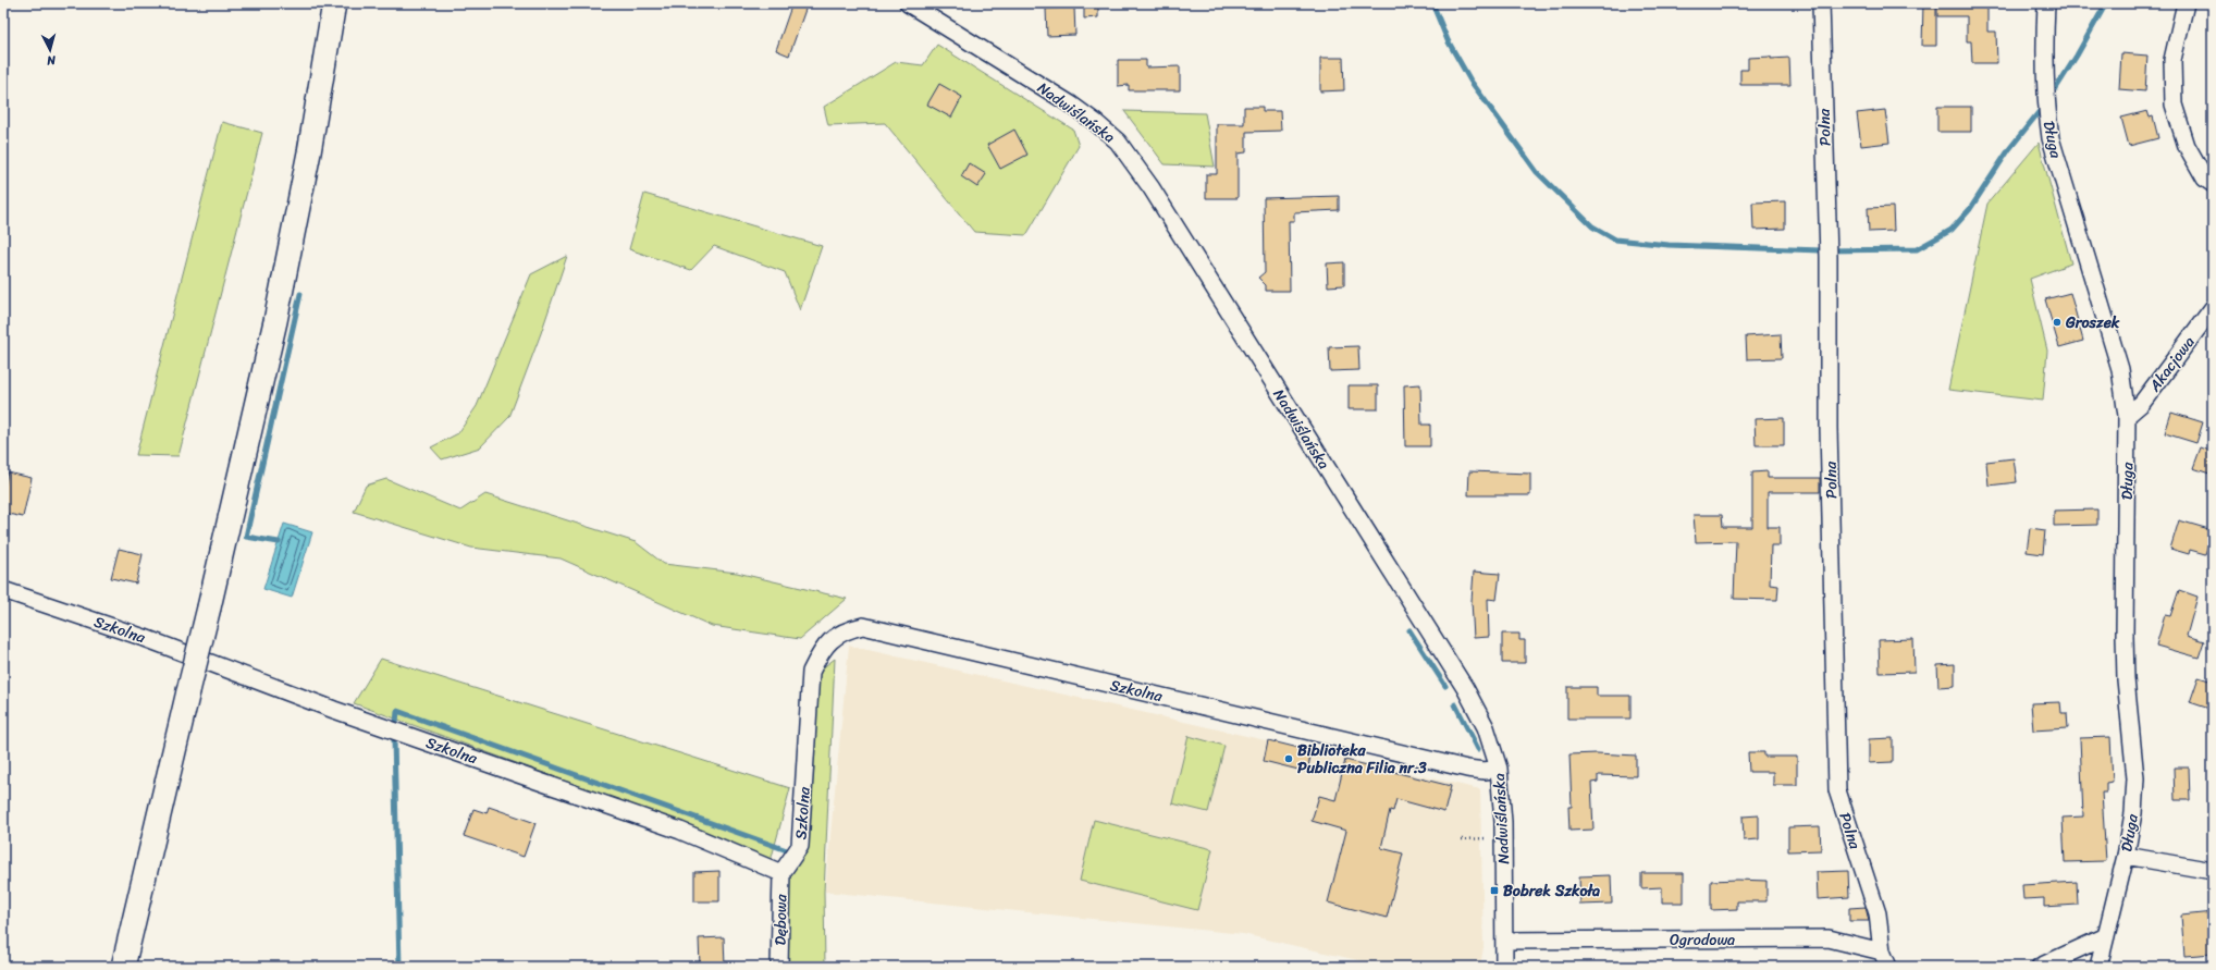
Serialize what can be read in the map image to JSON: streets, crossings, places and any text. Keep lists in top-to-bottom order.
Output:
{
  "streets": {
    "street": [
      "Nadwiślańska",
      "Polna",
      "Długa",
      "Akacjowa",
      "Szkolna",
      "Dębowa",
      "Ogrodowa"
    ]
  },
  "crossings": [
    ["Nadwiślańska", "Szkolna"],
    ["Nadwiślańska", "Ogrodowa"],
    ["Polna", "Ogrodowa"],
    ["Długa", "Akacjowa"],
    ["Szkolna", "Dębowa"]
  ],
  "places": {
    "other": ["Groszek", "Biblioteka Publiczna Filia nr.3"],
    "transit": ["Bobrek Szkoła"]
  },
  "north": "bottom"
}
